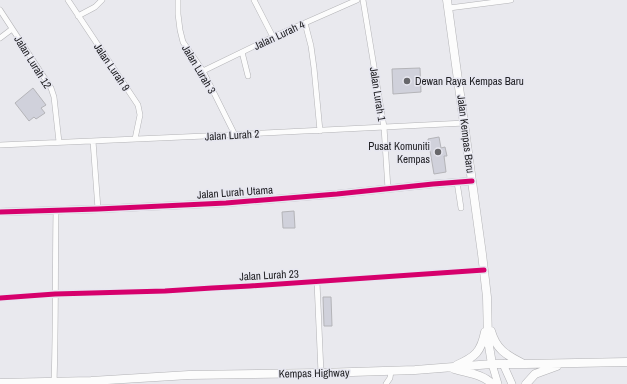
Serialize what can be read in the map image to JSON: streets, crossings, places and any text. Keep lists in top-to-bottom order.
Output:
{
  "streets": {
    "main road": ["Jalan Kempas Baru", "Kempas Highway"],
    "street": [
      "Jalan Lurah 4",
      "Jalan Lurah 12",
      "Jalan Lurah 9",
      "Jalan Lurah 3",
      "Jalan Lurah 1",
      "Jalan Lurah 2",
      "Jalan Lurah Utama",
      "Jalan Lurah 23"
    ]
  },
  "crossings": [
    ["Jalan Lurah 4", "Jalan Lurah 3"],
    ["Jalan Lurah 12", "Jalan Lurah 2"],
    ["Jalan Lurah 9", "Jalan Lurah 2"],
    ["Jalan Lurah 3", "Jalan Lurah 2"],
    ["Jalan Lurah 1", "Jalan Lurah 2"],
    ["Jalan Lurah 1", "Jalan Lurah Utama"],
    ["Jalan Kempas Baru", "Jalan Lurah 2"],
    ["Jalan Kempas Baru", "Jalan Lurah Utama"],
    ["Jalan Kempas Baru", "Jalan Lurah 23"],
    ["Jalan Kempas Baru", "Kempas Highway"]
  ],
  "places": ["Dewan Raya Kempas Baru", "Pusat Komuniti Kempas"]
}
